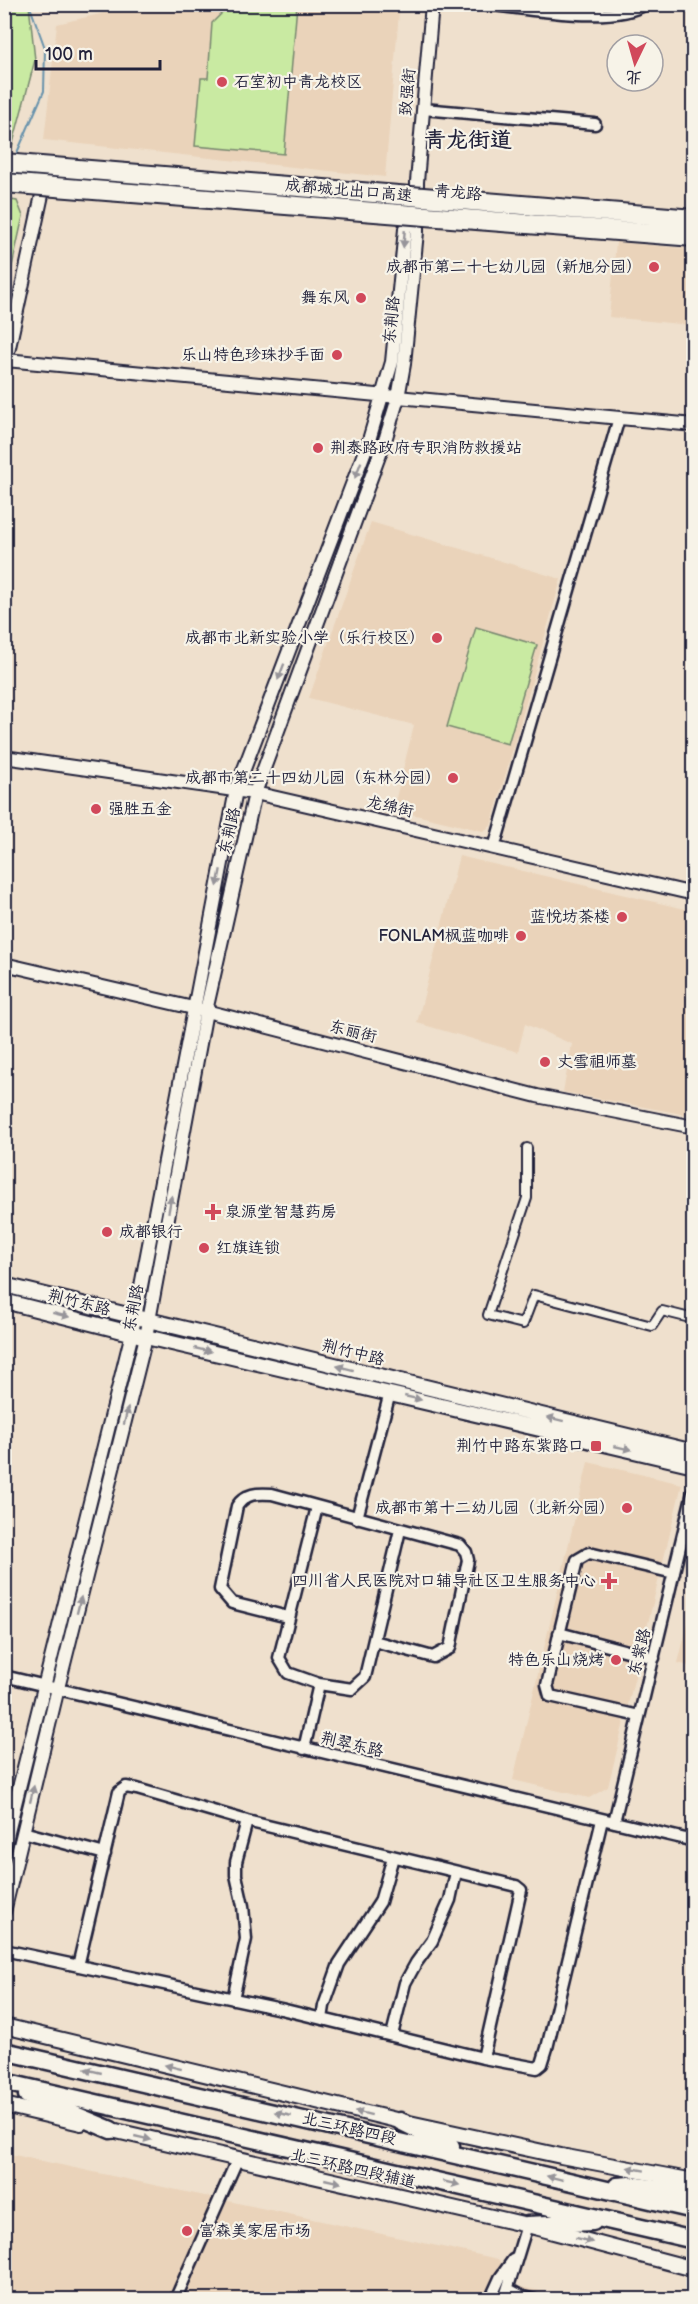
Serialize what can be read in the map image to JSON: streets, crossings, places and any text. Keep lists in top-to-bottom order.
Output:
{
  "streets": {
    "highway": ["成都城北出口高速", "北三环路四段"],
    "main road": ["荆竹东路", "荆竹中路", "北三环路四段辅道"],
    "street": [
      "致强街",
      "青龙路",
      "东荆路",
      "龙绵街",
      "东丽街",
      "东紫路",
      "荆翠东路"
    ]
  },
  "crossings": [
    ["致强街", "东荆路"],
    ["青龙路", "东荆路"],
    ["东荆路", "龙绵街"],
    ["东荆路", "东丽街"],
    ["东荆路", "荆竹东路"],
    ["东荆路", "荆竹中路"],
    ["东荆路", "荆翠东路"],
    ["荆竹东路", "荆竹中路"],
    ["东紫路", "荆翠东路"]
  ],
  "one_way": ["荆竹东路"],
  "districts": ["青龙街道"],
  "places": {
    "other": [
      "石室初中青龙校区",
      "成都市第二十七幼儿园（新旭分园）",
      "舞东风",
      "乐山特色珍珠抄手面",
      "荆泰路政府专职消防救援站",
      "成都市北新实验小学（乐行校区）",
      "成都市第二十四幼儿园（东林分园）",
      "强胜五金",
      "蓝悦坊茶楼",
      "FONLAM枫蓝咖啡",
      "丈雪祖师墓",
      "成都银行",
      "红旗连锁",
      "成都市第十二幼儿园（北新分园）",
      "特色乐山烧烤",
      "富森美家居市场"
    ],
    "health": ["泉源堂智慧药房", "四川省人民医院对口辅导社区卫生服务中心"],
    "transit": ["荆竹中路东紫路口"]
  },
  "scale_bar": "100 m",
  "north": "bottom"
}
